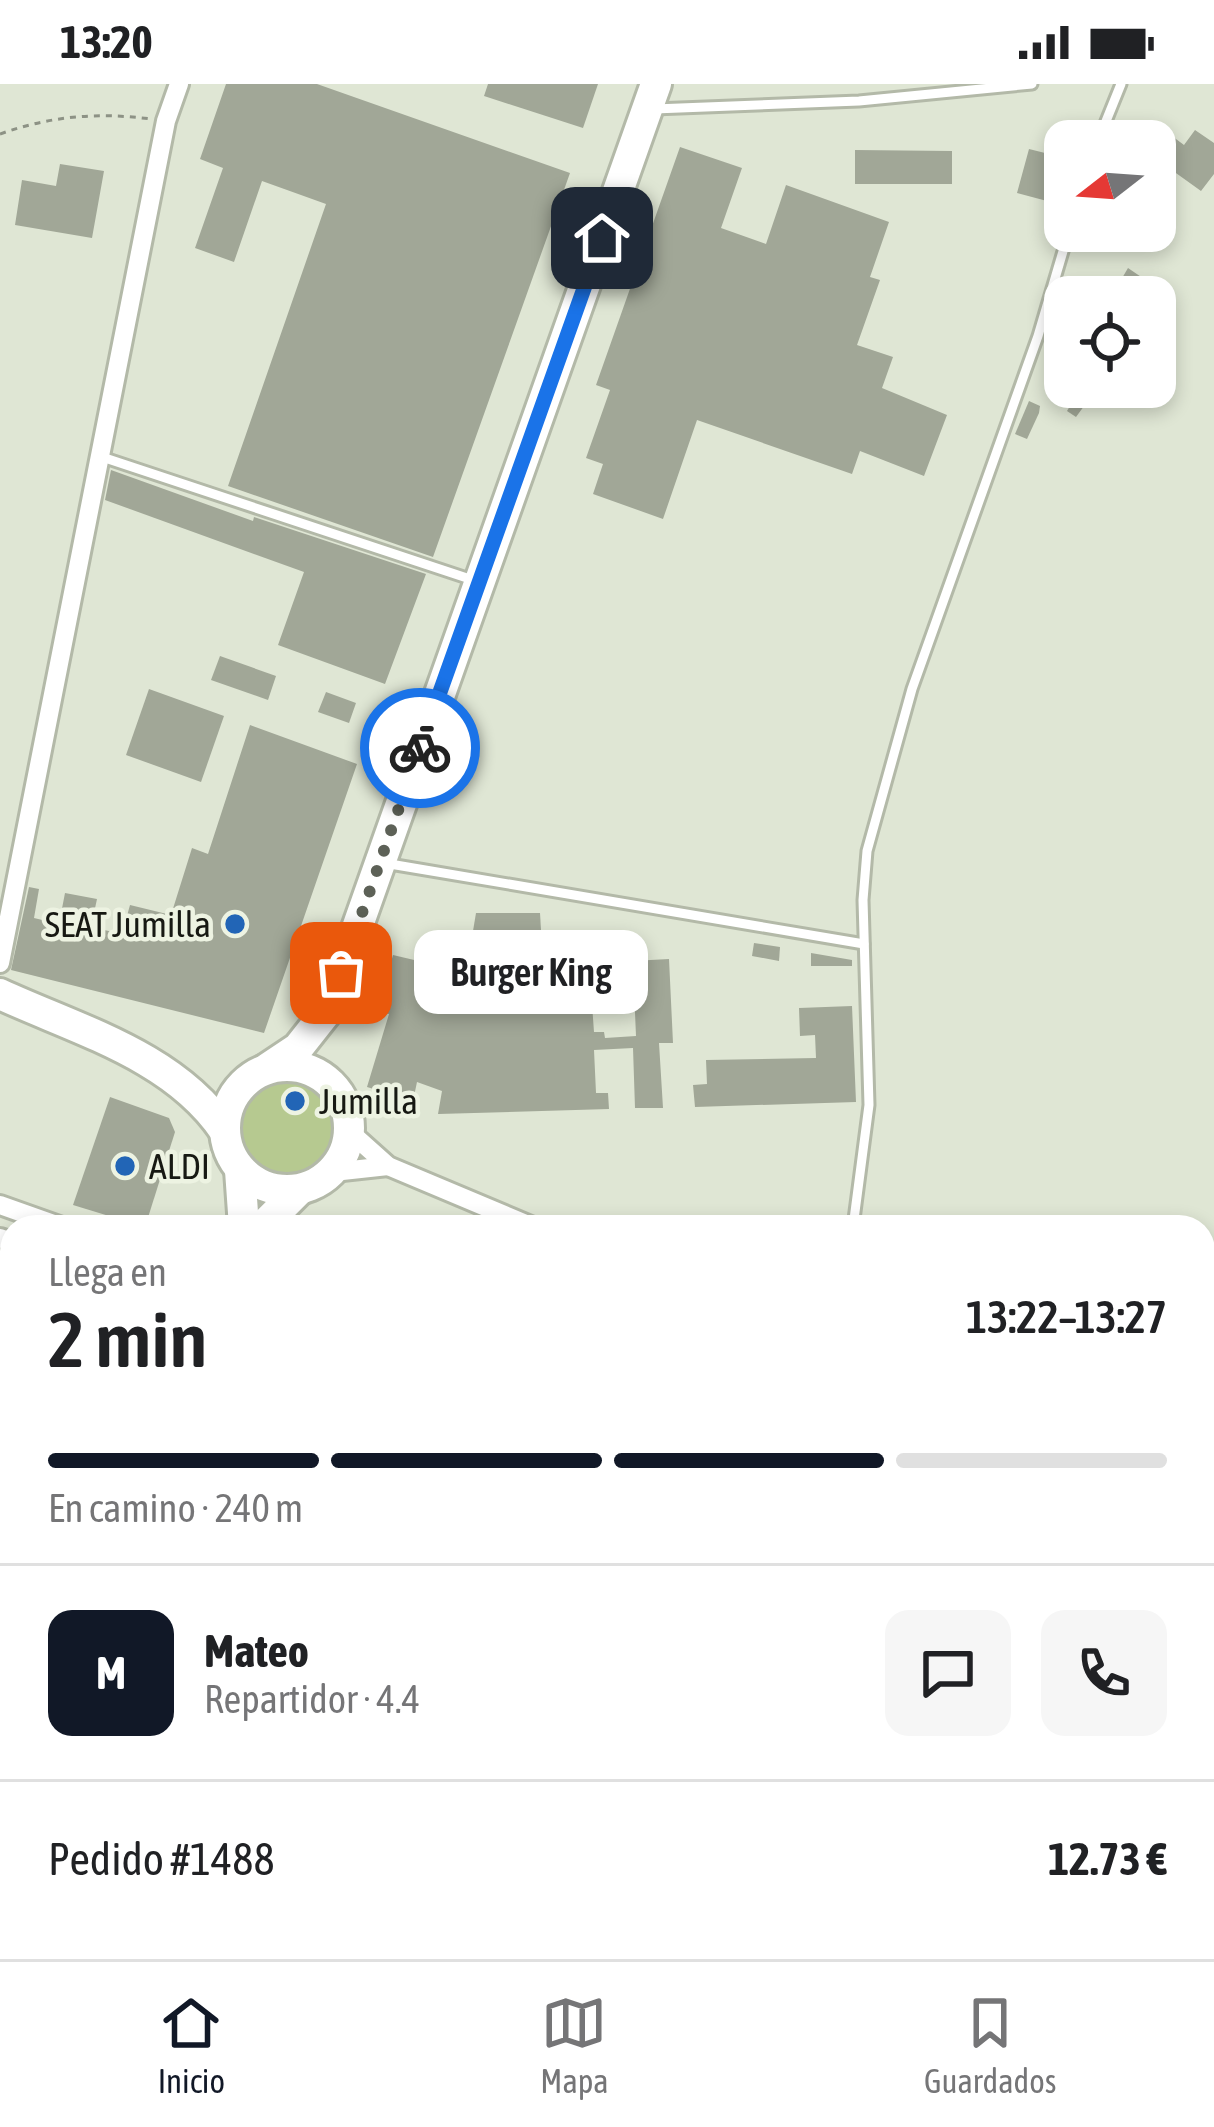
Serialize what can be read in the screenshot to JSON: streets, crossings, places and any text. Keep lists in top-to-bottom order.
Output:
{
  "places": [
    "SEAT Jumilla",
    "Burger King",
    "Jumilla",
    "ALDI"
  ],
  "north": "left",
  "page": {
    "status": "13:20",
    "bubble": "Burger King",
    "heading": ["2 min", "Llega en", "13:22–13:27"],
    "panel": [
      "Mateo",
      "Repartidor · 4.4",
      "Pedido #1488",
      "12.73 €"
    ],
    "bar": "En camino · 240 m",
    "round": "M",
    "tabs": ["Inicio", "Mapa", "Guardados"]
  }
}
